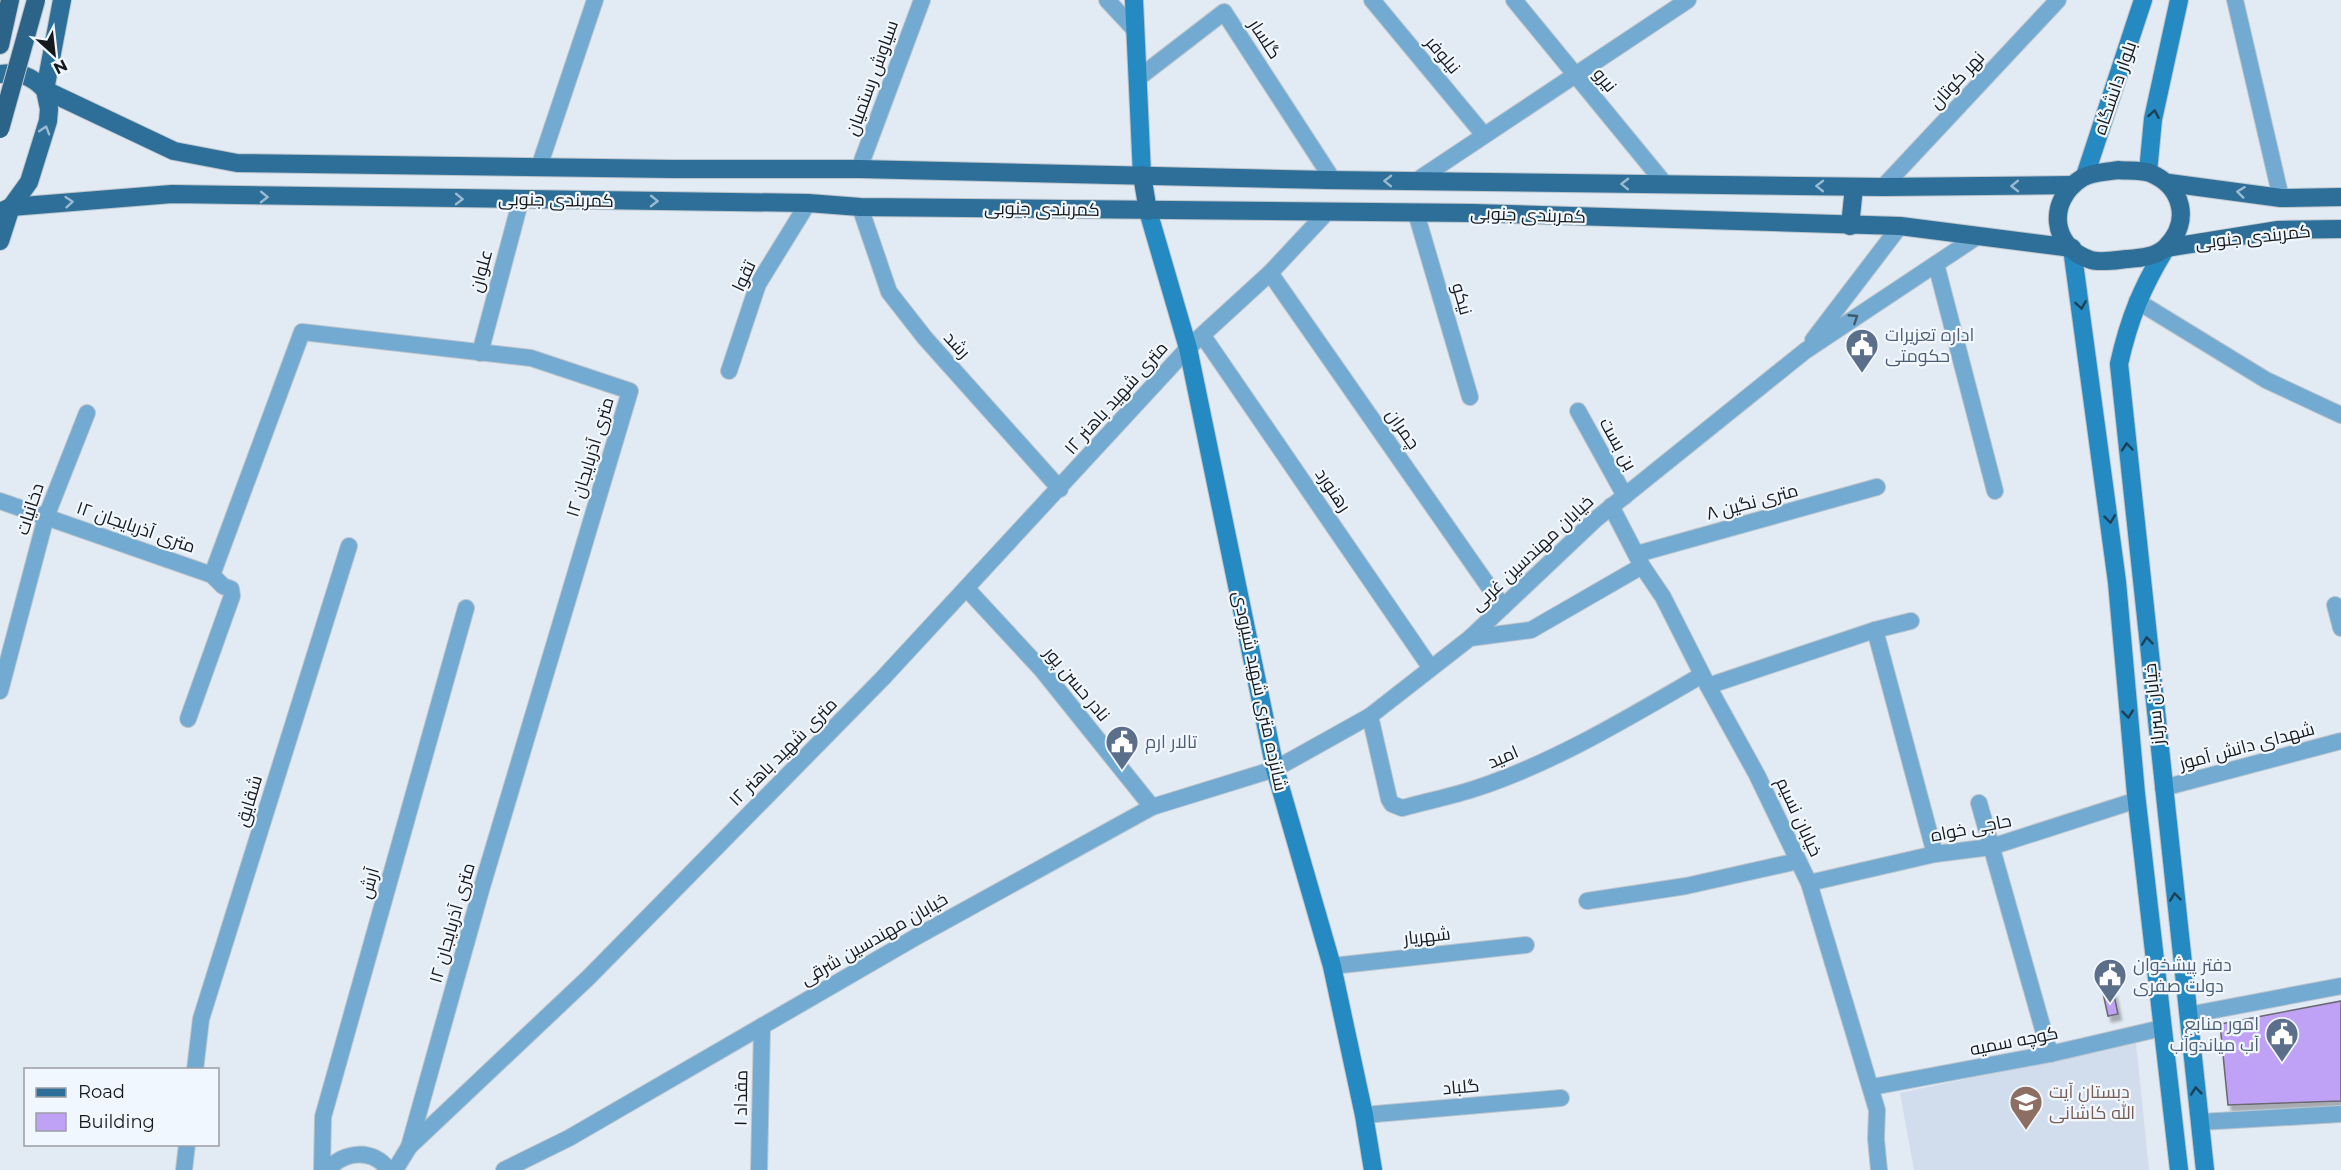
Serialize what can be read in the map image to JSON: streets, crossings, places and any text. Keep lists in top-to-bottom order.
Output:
{
  "streets": {
    "main road": [
      "بلوار دانشگاه",
      "کمربندی جنوبی",
      "شانزده متری شهید شیرودی",
      "خیابان سرباز"
    ],
    "street": [
      "گلسار",
      "نیلوفر",
      "سیاوش رستمیان",
      "نیرو",
      "نهر کوتان",
      "علوان",
      "تقوا",
      "نیکو",
      "رشد",
      "۱۲ متری شهید باهنر",
      "چمران",
      "بن بست",
      "۱۲ متری آذربایجان",
      "رهنورد",
      "۸ متری نگین",
      "دخانیات",
      "خیابان مهندسین غربی",
      "نادر حسن پور",
      "شهدای دانش آموز",
      "امید",
      "شقایق",
      "خیابان نسیم",
      "حاجی خواه",
      "آرش",
      "شهریار",
      "خیابان مهندسین شرقی",
      "کوچه سمیه",
      "گلباد",
      "مقداد ۱"
    ]
  },
  "crossings": [
    ["گلسار", "کمربندی جنوبی"],
    ["سیاوش رستمیان", "کمربندی جنوبی"],
    ["نیرو", "کمربندی جنوبی"],
    ["نهر کوتان", "کمربندی جنوبی"],
    ["بلوار دانشگاه", "کمربندی جنوبی"],
    ["بلوار دانشگاه", "خیابان سرباز"],
    ["کمربندی جنوبی", "علوان"],
    ["کمربندی جنوبی", "تقوا"],
    ["کمربندی جنوبی", "نیکو"],
    ["کمربندی جنوبی", "رشد"],
    ["کمربندی جنوبی", "۱۲ متری شهید باهنر"],
    ["کمربندی جنوبی", "شانزده متری شهید شیرودی"],
    ["کمربندی جنوبی", "خیابان سرباز"],
    ["علوان", "۱۲ متری آذربایجان"],
    ["رشد", "۱۲ متری شهید باهنر"],
    ["۱۲ متری شهید باهنر", "چمران"],
    ["۱۲ متری شهید باهنر", "۱۲ متری آذربایجان"],
    ["۱۲ متری شهید باهنر", "رهنورد"],
    ["۱۲ متری شهید باهنر", "نادر حسن پور"],
    ["۱۲ متری شهید باهنر", "شانزده متری شهید شیرودی"],
    ["چمران", "خیابان مهندسین غربی"],
    ["بن بست", "خیابان مهندسین غربی"],
    ["۱۲ متری آذربایجان", "دخانیات"],
    ["رهنورد", "خیابان مهندسین غربی"],
    ["۸ متری نگین", "خیابان مهندسین غربی"],
    ["۸ متری نگین", "خیابان نسیم"],
    ["خیابان مهندسین غربی", "شانزده متری شهید شیرودی"],
    ["خیابان مهندسین غربی", "امید"],
    ["خیابان مهندسین غربی", "خیابان نسیم"],
    ["خیابان مهندسین غربی", "خیابان مهندسین شرقی"],
    ["نادر حسن پور", "خیابان مهندسین شرقی"],
    ["شانزده متری شهید شیرودی", "شهریار"],
    ["شانزده متری شهید شیرودی", "خیابان مهندسین شرقی"],
    ["شانزده متری شهید شیرودی", "گلباد"],
    ["خیابان سرباز", "شهدای دانش آموز"],
    ["خیابان سرباز", "حاجی خواه"],
    ["خیابان سرباز", "کوچه سمیه"],
    ["امید", "خیابان نسیم"],
    ["خیابان نسیم", "حاجی خواه"],
    ["خیابان نسیم", "کوچه سمیه"],
    ["خیابان مهندسین شرقی", "مقداد ۱"]
  ],
  "places": {
    "public building": [
      "اداره تعزیرات حکومتی",
      "تالار ارم",
      "دفتر پیشخوان دولت صفری",
      "امور منابع آب میاندوآب"
    ],
    "school or university": ["دبستان آیت الله کاشانی"]
  },
  "legend": ["Road", "Building"],
  "north": "bottom right"
}
